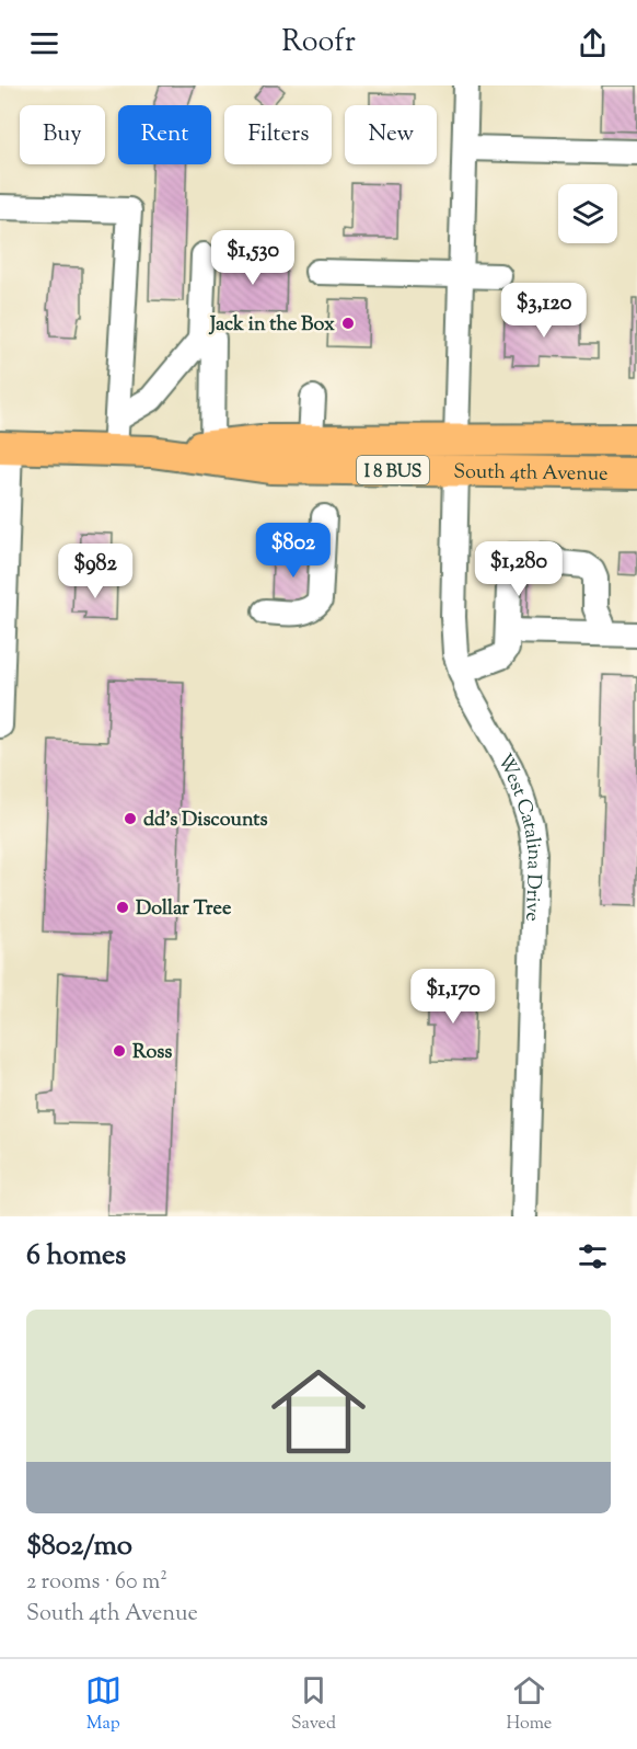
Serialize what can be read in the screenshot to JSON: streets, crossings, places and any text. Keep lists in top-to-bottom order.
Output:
{
  "streets": {
    "main road": ["I 8 BUS", "South 4th Avenue"],
    "street": ["West Catalina Drive"]
  },
  "crossings": [
    ["South 4th Avenue", "West Catalina Drive"]
  ],
  "places": [
    "Jack in the Box",
    "dd's Discounts",
    "Dollar Tree",
    "Ross"
  ],
  "page": {
    "header": "Roofr",
    "chip": [
      "Buy",
      "Rent",
      "Filters",
      "New"
    ],
    "price": [
      "$1,530",
      "$3,120",
      "$802",
      "$1,280",
      "$982",
      "$1,170"
    ],
    "heading": "6 homes",
    "list": [
      {
        "name": "$802/mo",
        "note": "2 rooms · 60 m² · South 4th Avenue"
      }
    ],
    "tabs": ["Map", "Saved", "Home"]
  }
}
